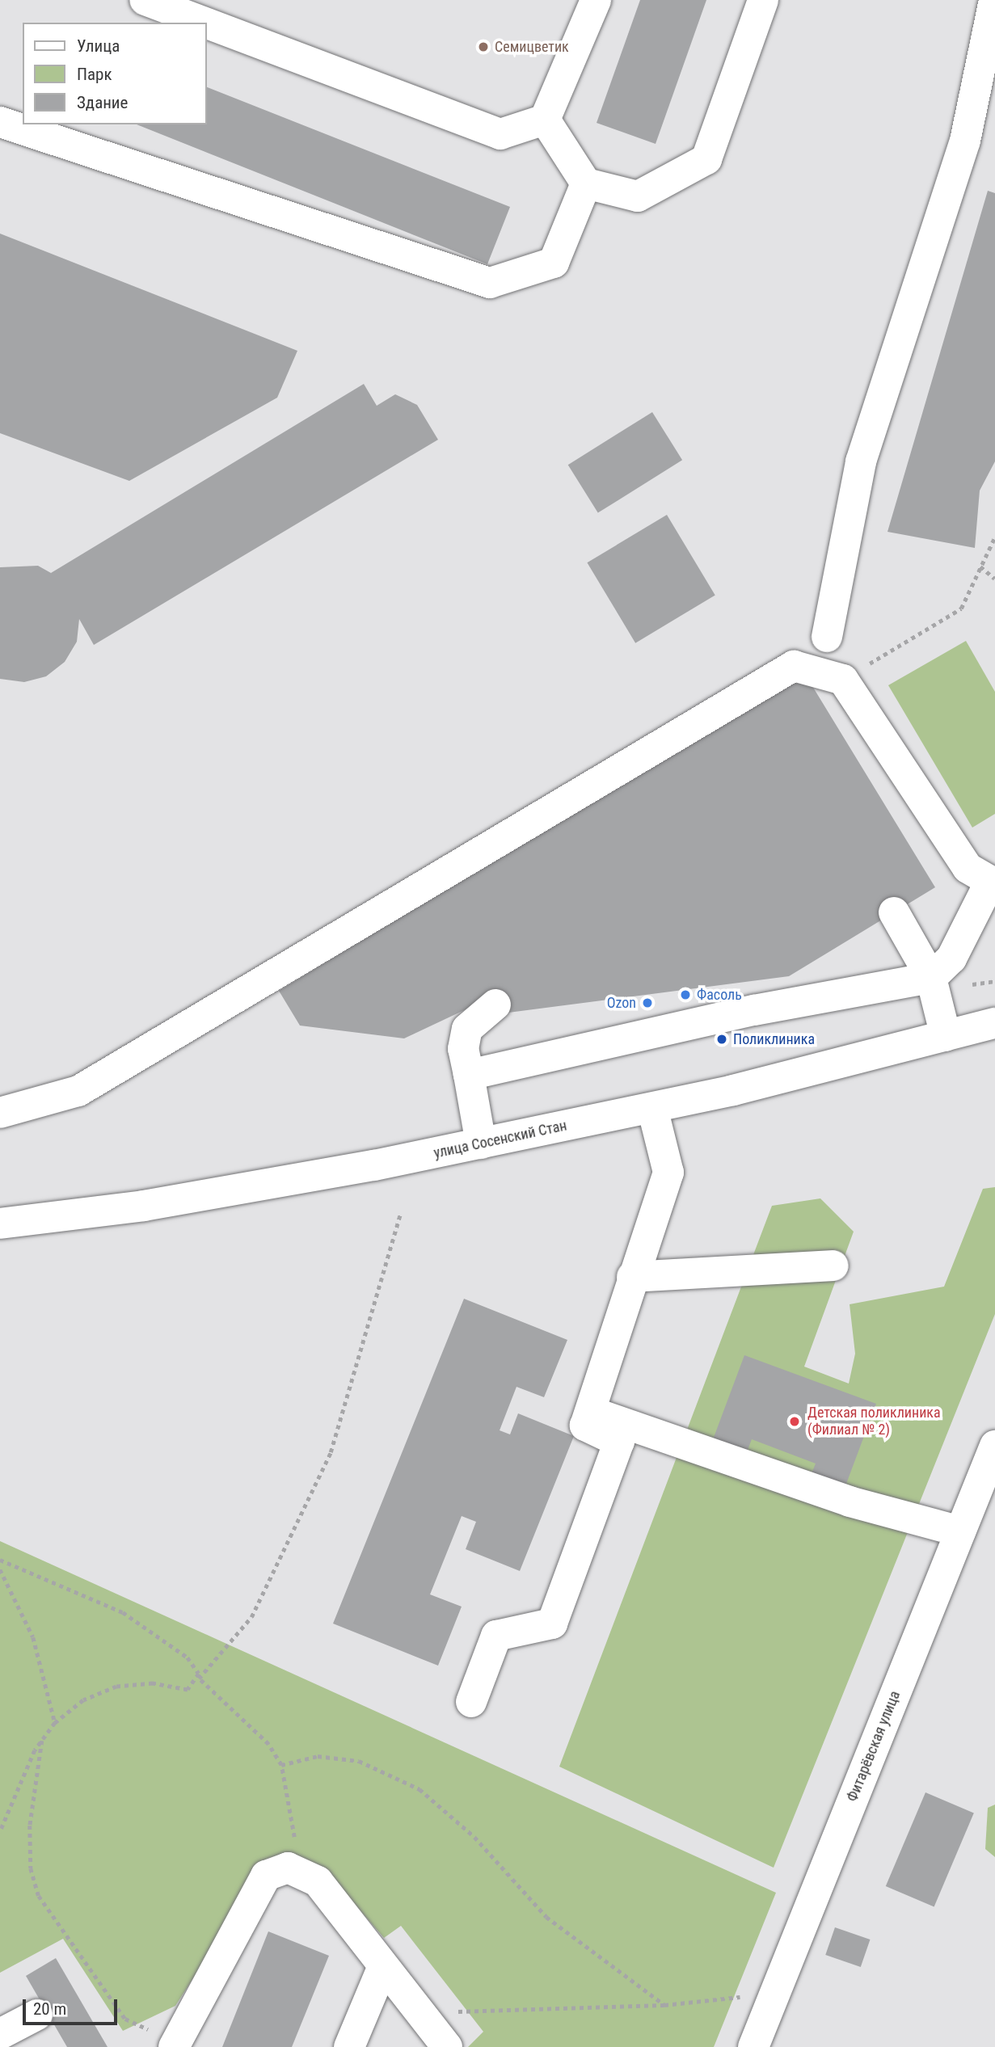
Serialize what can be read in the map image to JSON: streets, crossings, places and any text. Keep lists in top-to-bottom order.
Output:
{
  "streets": {
    "street": ["улица Сосенский Стан", "Фитарёвская улица"]
  },
  "places": [
    "Семицветик",
    "Фасоль",
    "Ozon",
    "Поликлиника",
    "Детская поликлиника (Филиал № 2)"
  ],
  "legend": ["Улица", "Парк", "Здание"],
  "scale_bar": "20 m"
}
